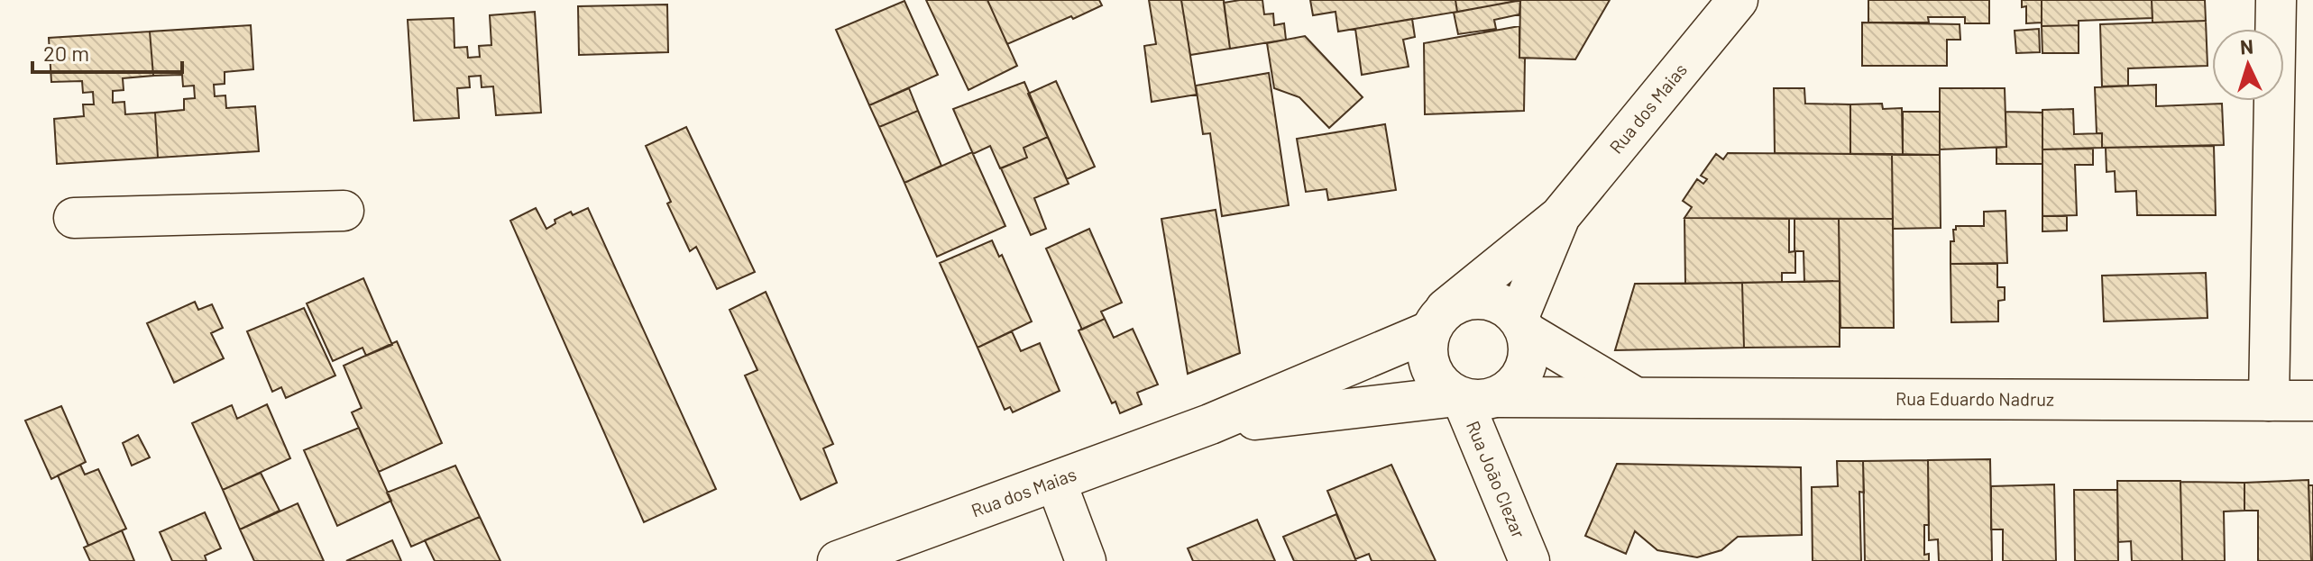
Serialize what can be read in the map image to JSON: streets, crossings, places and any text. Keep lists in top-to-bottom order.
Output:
{
  "streets": {
    "main road": ["Rua dos Maias", "Rua Eduardo Nadruz", "Rua João Clezar"]
  },
  "crossings": [
    ["Rua dos Maias", "Rua Eduardo Nadruz"],
    ["Rua dos Maias", "Rua João Clezar"],
    ["Rua Eduardo Nadruz", "Rua João Clezar"]
  ],
  "scale_bar": "20 m",
  "north": "top"
}
